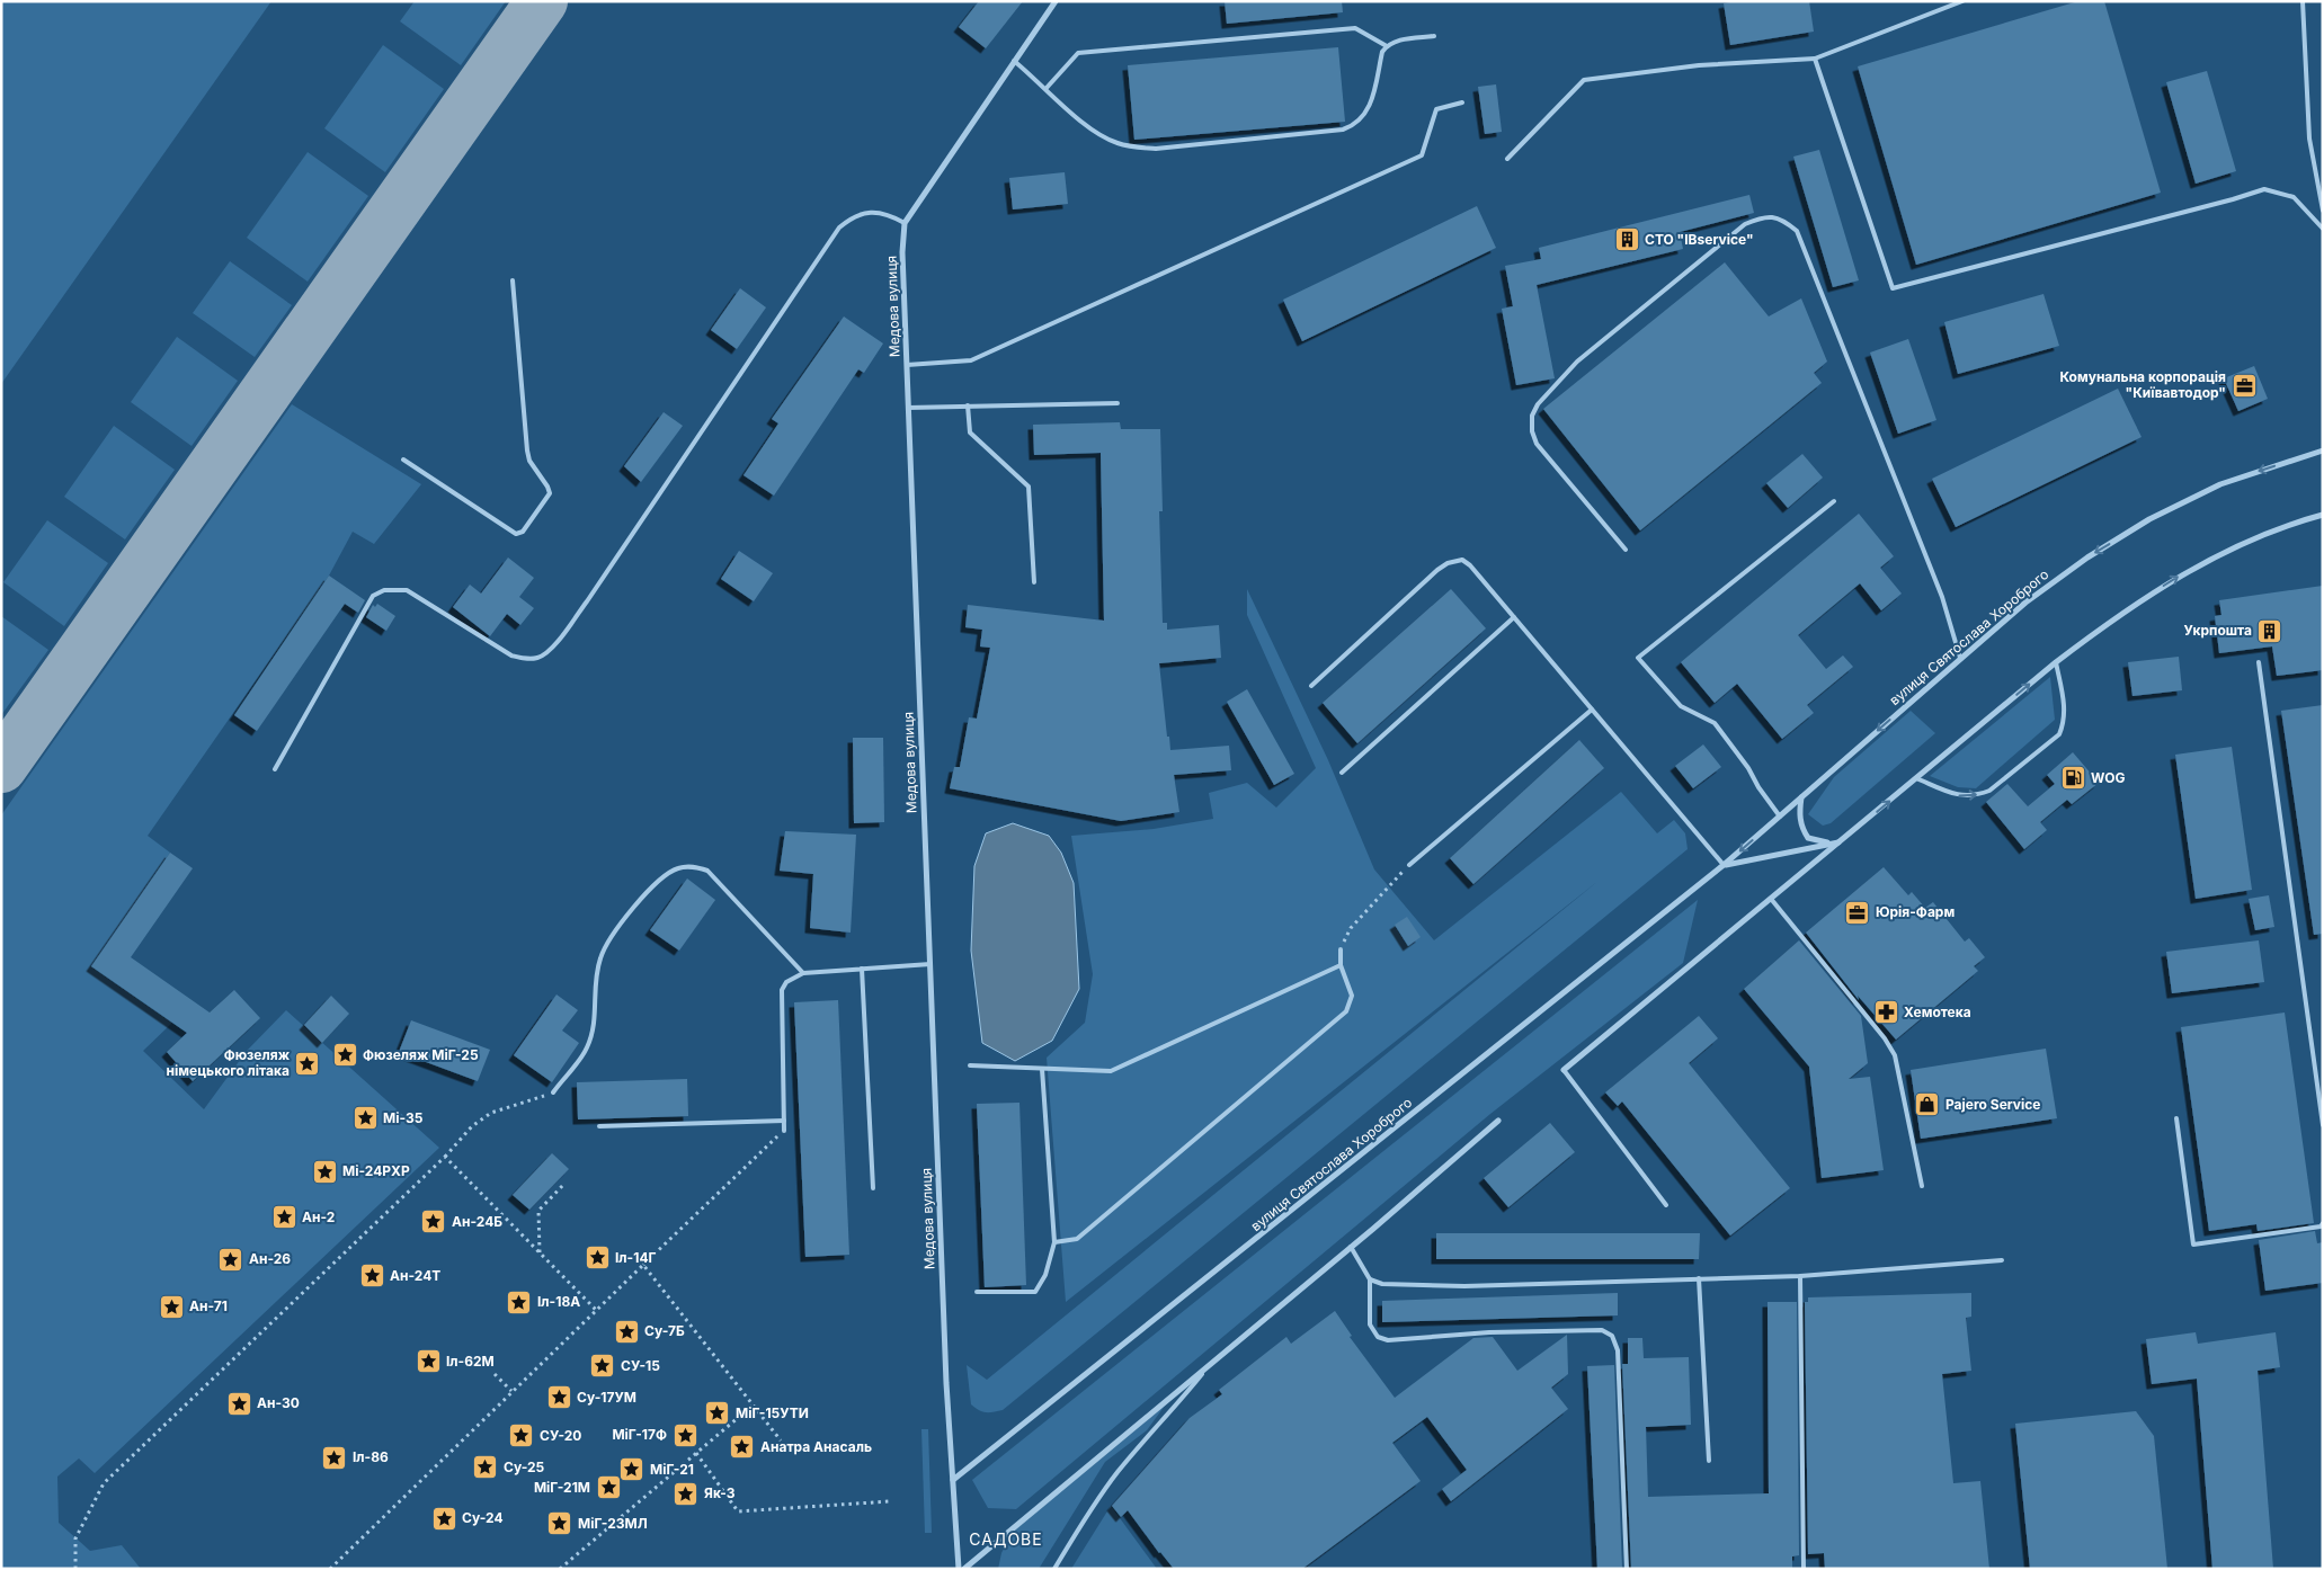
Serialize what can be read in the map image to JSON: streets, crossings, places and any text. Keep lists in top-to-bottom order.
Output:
{
  "streets": {
    "street": ["Медова вулиця", "вулиця Святослава Хороброго"]
  },
  "crossings": [
    ["Медова вулиця", "вулиця Святослава Хороброго"]
  ],
  "districts": ["САДОВЕ"],
  "places": {
    "building": ["СТО \"IBservice\"", "Укрпошта"],
    "office": ["Комунальна корпорація \"Київавтодор\"", "Юрія-Фарм"],
    "fuel station": ["WOG"],
    "pharmacy": ["Хемотека"],
    "place": [
      "Фюзеляж МіГ-25",
      "Фюзеляж німецького літака",
      "Мі-35",
      "Мі-24РХР",
      "Ан-2",
      "Ан-24Б",
      "Іл-14Г",
      "Ан-26",
      "Ан-24Т",
      "Іл-18А",
      "Ан-71",
      "Су-7Б",
      "Іл-62М",
      "СУ-15",
      "Су-17УМ",
      "Ан-30",
      "МіГ-15УТИ",
      "МіГ-17Ф",
      "СУ-20",
      "Анатра Анасаль",
      "Іл-86",
      "Су-25",
      "МіГ-21",
      "МіГ-21М",
      "Як-3",
      "Су-24",
      "МіГ-23МЛ"
    ],
    "shop": ["Pajero Service"]
  }
}
